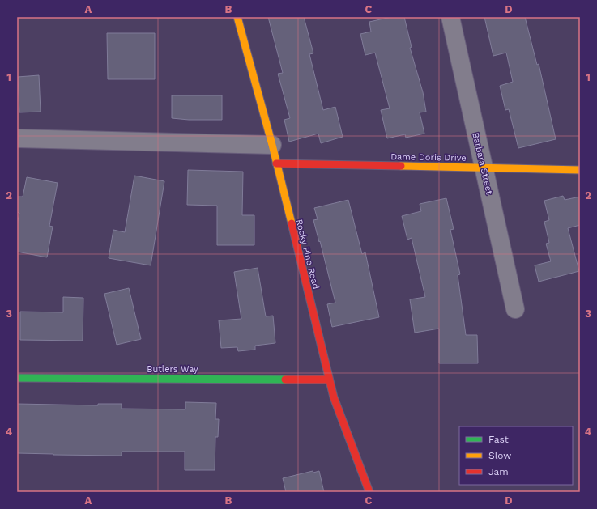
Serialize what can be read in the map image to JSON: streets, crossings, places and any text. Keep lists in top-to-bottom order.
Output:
{
  "streets": {
    "street": [
      "Dame Doris Drive",
      "Barbara Street",
      "Rocky Pine Road",
      "Butlers Way"
    ]
  },
  "crossings": [
    ["Dame Doris Drive", "Barbara Street"],
    ["Dame Doris Drive", "Rocky Pine Road"],
    ["Rocky Pine Road", "Butlers Way"]
  ],
  "legend": ["Fast", "Slow", "Jam"],
  "grid": {
    "columns": [
      "A",
      "B",
      "C",
      "D"
    ],
    "rows": [
      "1",
      "2",
      "3",
      "4"
    ]
  }
}
